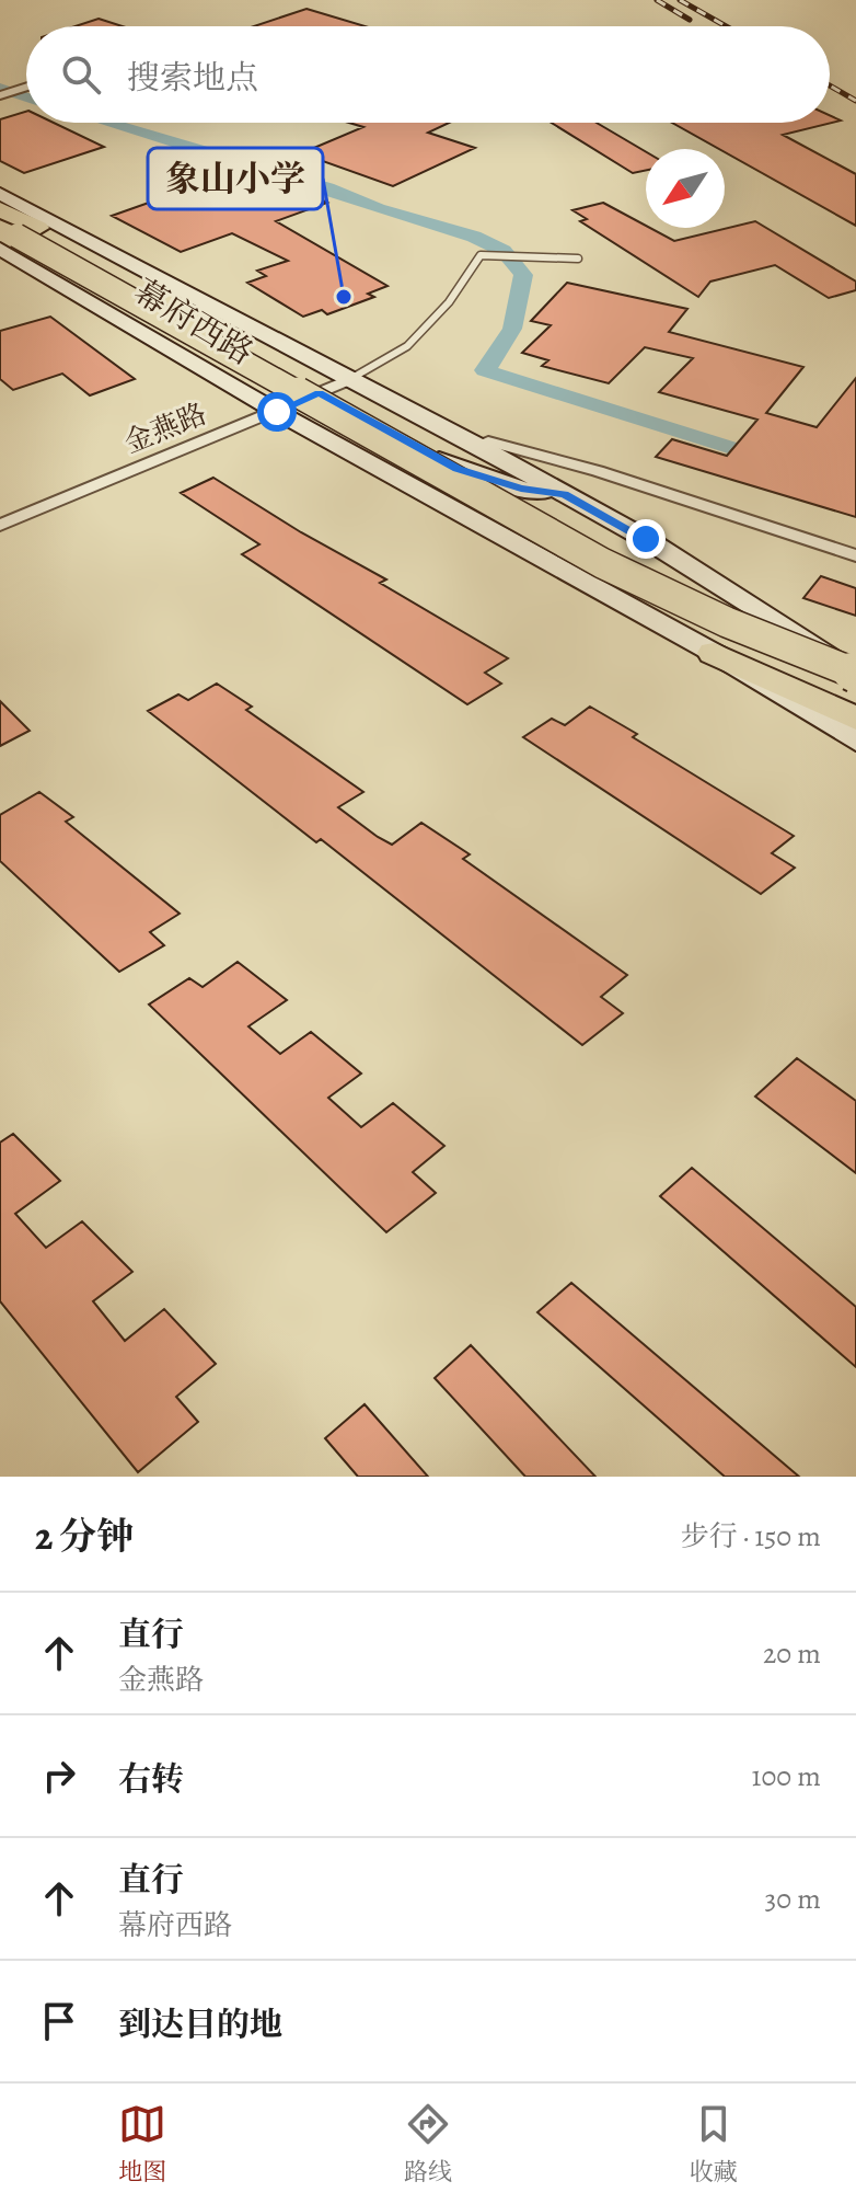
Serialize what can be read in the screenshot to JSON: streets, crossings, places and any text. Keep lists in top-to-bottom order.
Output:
{
  "streets": {
    "highway": ["幕府西路"],
    "street": ["金燕路"]
  },
  "crossings": [
    ["幕府西路", "金燕路"]
  ],
  "places": ["象山小学"],
  "north": "bottom left",
  "page": {
    "search": "搜索地点",
    "heading": ["2 分钟", "步行 · 150 m"],
    "list": [
      ["直行", "金燕路", "20 m"],
      ["右转", "100 m"],
      ["直行", "幕府西路", "30 m"],
      "到达目的地"
    ],
    "nav": ["地图", "路线", "收藏"]
  }
}
